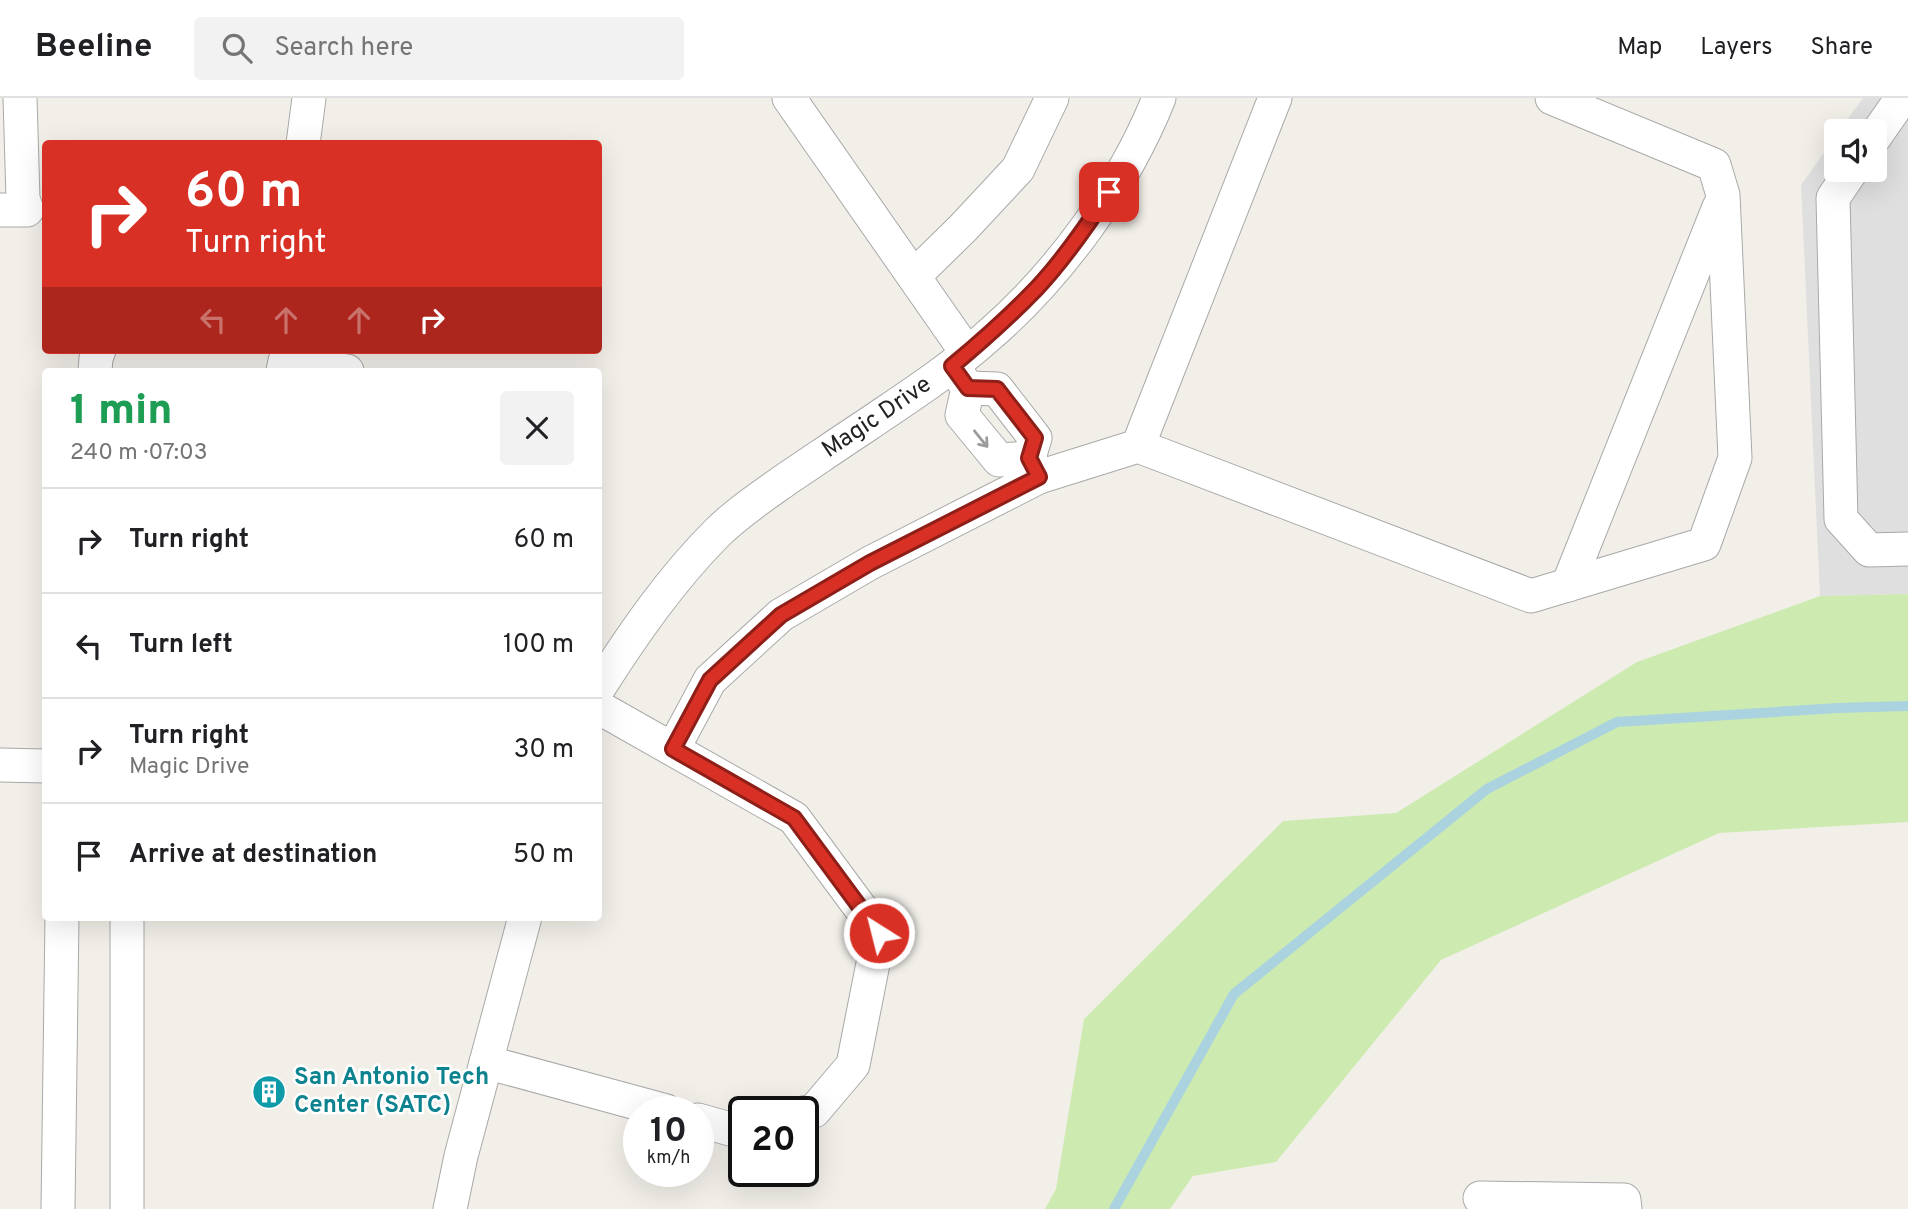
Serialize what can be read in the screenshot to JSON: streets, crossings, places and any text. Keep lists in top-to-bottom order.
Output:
{
  "streets": {
    "street": ["Magic Drive"]
  },
  "places": {
    "building": ["San Antonio Tech Center (SATC)"]
  },
  "page": {
    "header": "Beeline",
    "search": "Search here",
    "nav": ["Map", "Layers", "Share"],
    "turn": ["60 m", "Turn right"],
    "heading": ["1 min", "240 m · 07:03"],
    "list": [
      {
        "name": "Turn right",
        "value": "60 m"
      },
      {
        "name": "Turn left",
        "value": "100 m"
      },
      {
        "name": "Turn right",
        "note": "Magic Drive",
        "value": "30 m"
      },
      {
        "name": "Arrive at destination",
        "value": "50 m"
      }
    ],
    "speed": "10 km/h",
    "limit": "20"
  }
}
